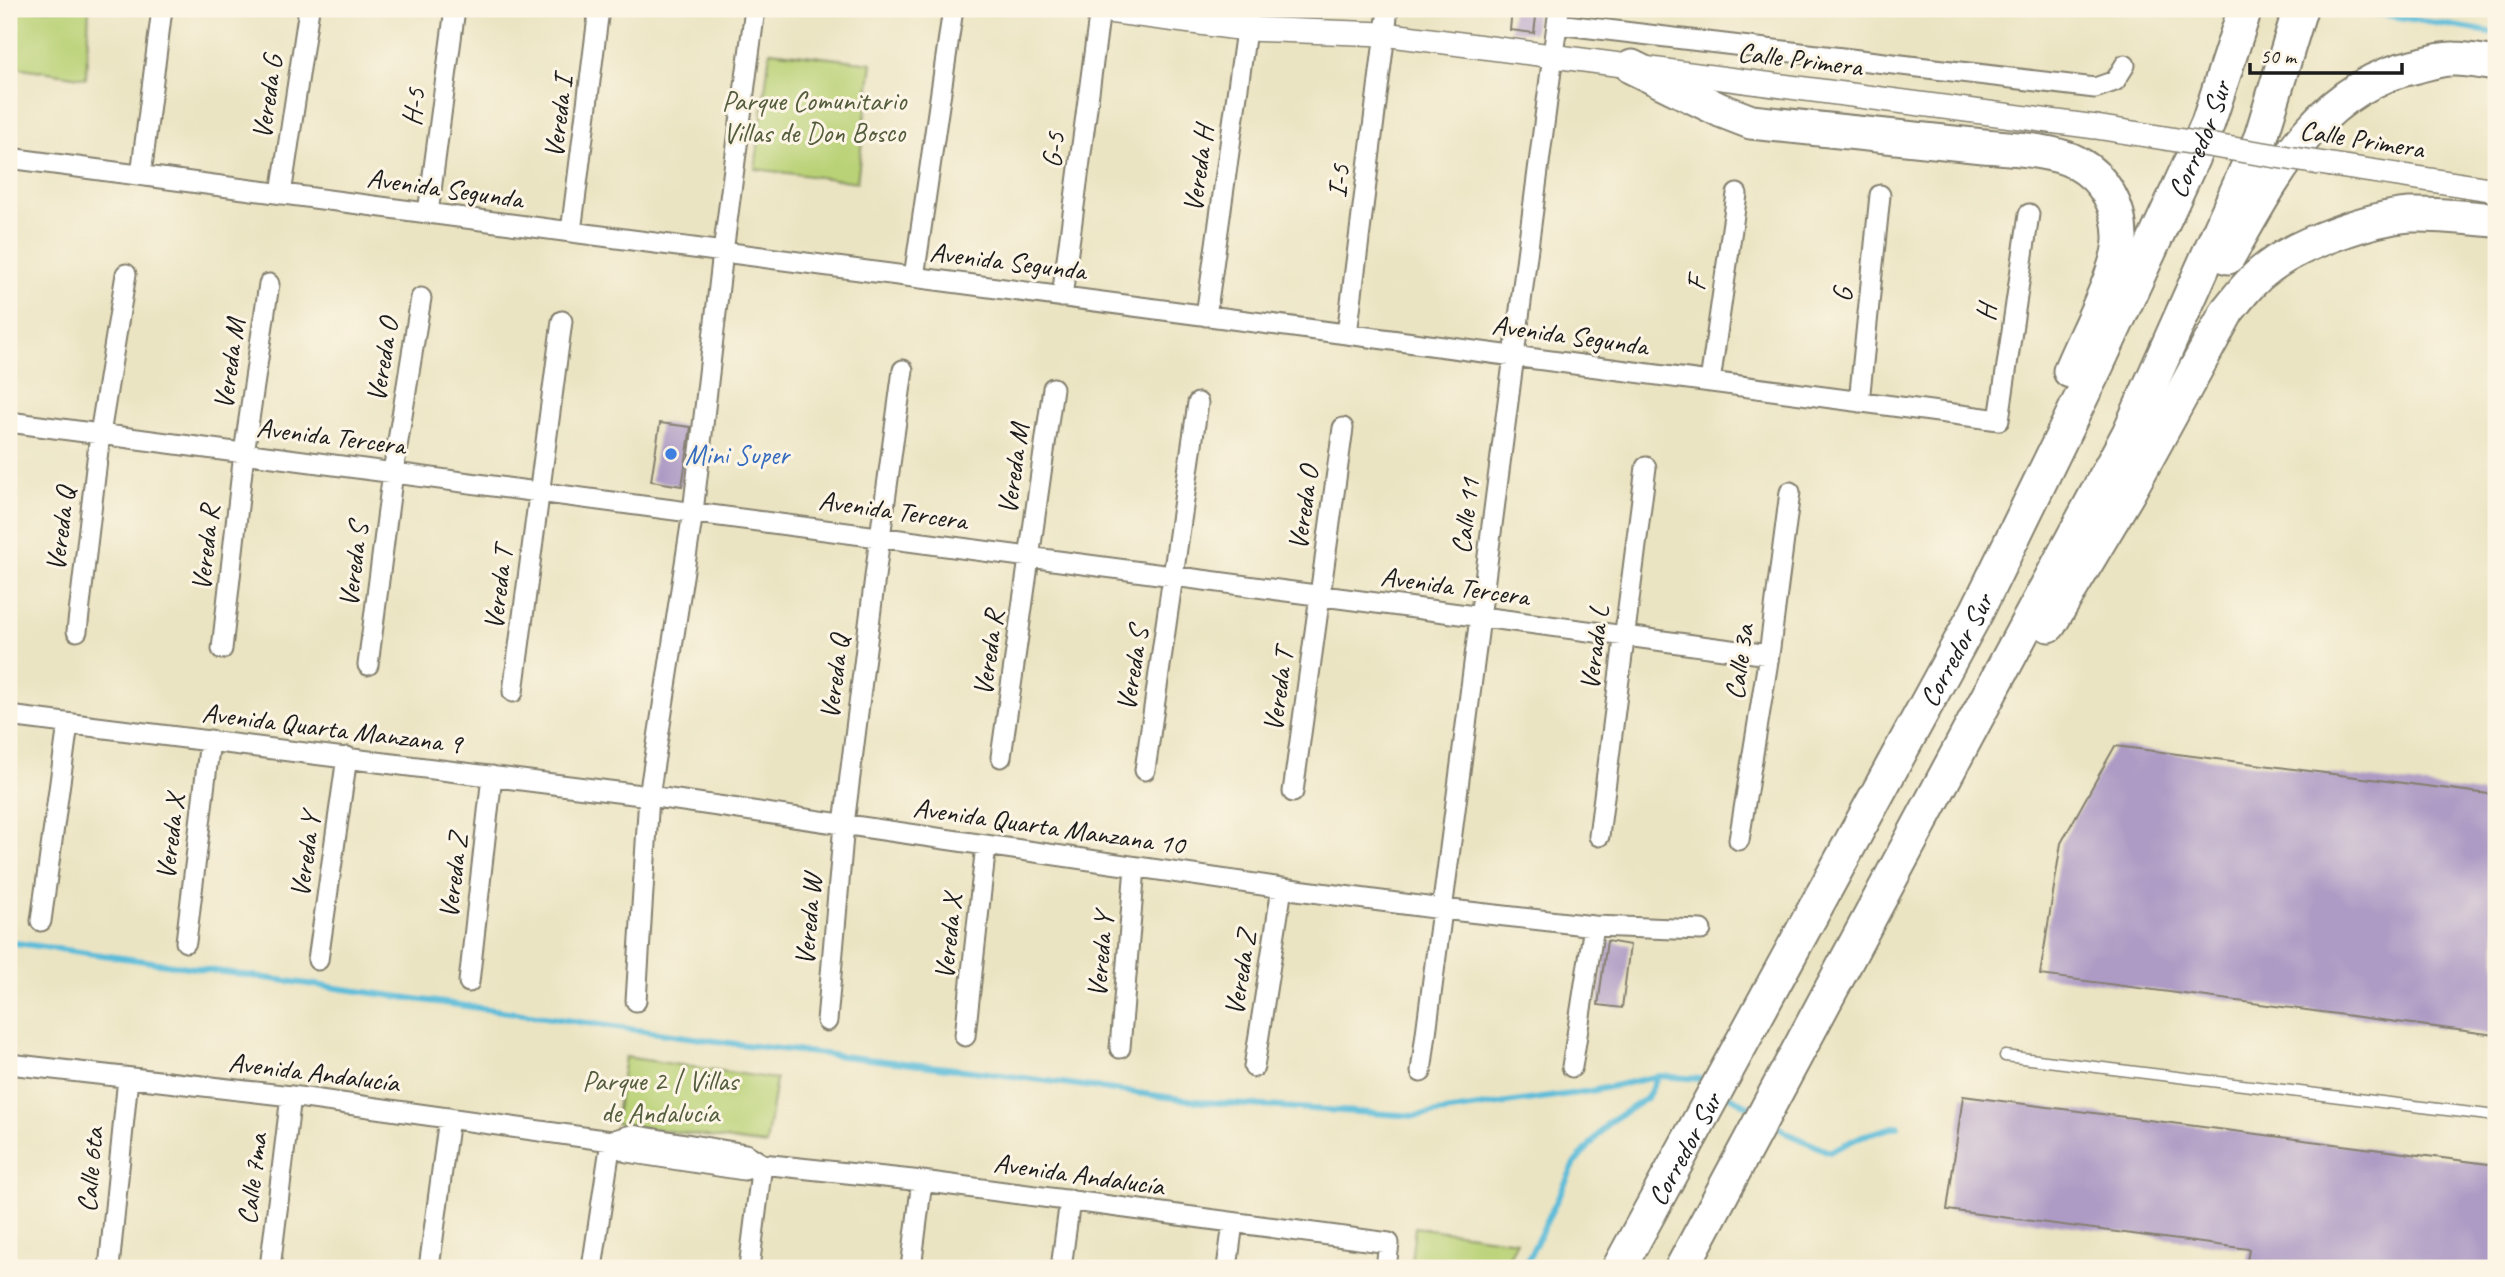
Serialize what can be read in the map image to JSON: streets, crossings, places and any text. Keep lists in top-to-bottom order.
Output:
{
  "streets": {
    "highway": ["Corredor Sur"],
    "street": [
      "Calle Primera",
      "Vereda G",
      "H-5",
      "Vereda I",
      "G-5",
      "Vereda H",
      "I-5",
      "Avenida Segunda",
      "F",
      "G",
      "H",
      "Vereda O",
      "Vereda M",
      "Avenida Tercera",
      "Calle 11",
      "Vereda Q",
      "Vereda R",
      "Vereda S",
      "Vereda T",
      "Verada L",
      "Calle 3a",
      "Avenida Quarta Manzana 9",
      "Avenida Quarta Manzana 10",
      "Vereda X",
      "Vereda Y",
      "Vereda Z",
      "Vereda W",
      "Avenida Andalucía",
      "Calle 6ta",
      "Calle 7ma"
    ]
  },
  "crossings": [
    ["Calle Primera", "G-5"],
    ["Calle Primera", "Vereda H"],
    ["Calle Primera", "I-5"],
    ["Calle Primera", "Calle 11"],
    ["Vereda G", "Avenida Segunda"],
    ["H-5", "Avenida Segunda"],
    ["Vereda I", "Avenida Segunda"],
    ["G-5", "Avenida Segunda"],
    ["Vereda H", "Avenida Segunda"],
    ["I-5", "Avenida Segunda"],
    ["Avenida Segunda", "F"],
    ["Avenida Segunda", "G"],
    ["Avenida Segunda", "H"],
    ["Avenida Segunda", "Calle 11"],
    ["Vereda O", "Avenida Tercera"],
    ["Vereda O", "Vereda S"],
    ["Vereda O", "Vereda T"],
    ["Vereda M", "Avenida Tercera"],
    ["Vereda M", "Vereda R"],
    ["Avenida Tercera", "Calle 11"],
    ["Avenida Tercera", "Vereda Q"],
    ["Avenida Tercera", "Vereda R"],
    ["Avenida Tercera", "Vereda S"],
    ["Avenida Tercera", "Vereda T"],
    ["Avenida Tercera", "Verada L"],
    ["Avenida Tercera", "Calle 3a"],
    ["Calle 11", "Avenida Quarta Manzana 10"],
    ["Vereda Q", "Avenida Quarta Manzana 10"],
    ["Vereda Q", "Vereda W"],
    ["Avenida Quarta Manzana 9", "Avenida Quarta Manzana 10"],
    ["Avenida Quarta Manzana 9", "Vereda X"],
    ["Avenida Quarta Manzana 9", "Vereda Y"],
    ["Avenida Quarta Manzana 9", "Vereda Z"],
    ["Avenida Quarta Manzana 10", "Vereda X"],
    ["Avenida Quarta Manzana 10", "Vereda Y"],
    ["Avenida Quarta Manzana 10", "Vereda Z"],
    ["Avenida Quarta Manzana 10", "Vereda W"],
    ["Avenida Andalucía", "Calle 6ta"],
    ["Avenida Andalucía", "Calle 7ma"]
  ],
  "parks": ["Parque Comunitario Villas de Don Bosco", "Parque 2 | Villas de Andalucía"],
  "places": ["Mini Super"],
  "scale_bar": "50 m"
}
